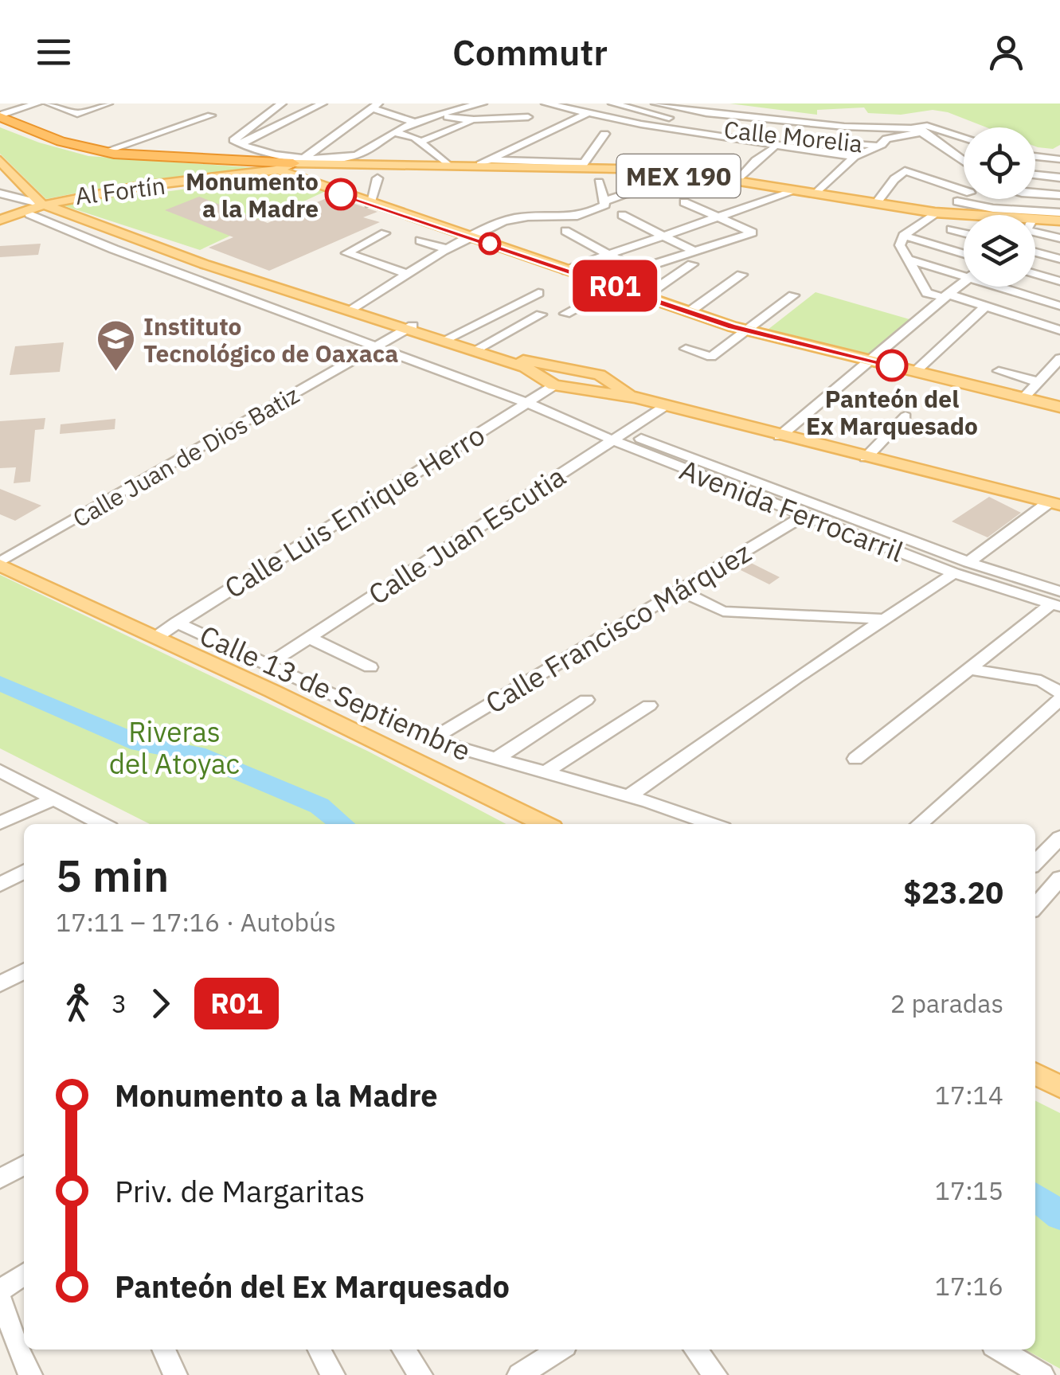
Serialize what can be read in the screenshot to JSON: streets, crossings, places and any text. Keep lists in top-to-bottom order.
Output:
{
  "streets": {
    "highway": ["MEX 190"],
    "main road": ["Al Fortín"],
    "street": [
      "Calle Morelia",
      "Calle Juan de Dios Batiz",
      "Avenida Ferrocarril",
      "Calle Luis Enrique Herro",
      "Calle Juan Escutia",
      "Calle Francisco Márquez",
      "Calle 13 de Septiembre"
    ]
  },
  "crossings": [
    ["MEX 190", "Al Fortín"],
    ["MEX 190", "Avenida Ferrocarril"],
    ["Calle Juan de Dios Batiz", "Avenida Ferrocarril"],
    ["Avenida Ferrocarril", "Calle Luis Enrique Herro"],
    ["Avenida Ferrocarril", "Calle Juan Escutia"],
    ["Avenida Ferrocarril", "Calle Francisco Márquez"],
    ["Calle Luis Enrique Herro", "Calle 13 de Septiembre"],
    ["Calle Juan Escutia", "Calle 13 de Septiembre"],
    ["Calle Francisco Márquez", "Calle 13 de Septiembre"]
  ],
  "parks": ["Riveras del Atoyac"],
  "places": {
    "other": ["Monumento a la Madre", "Panteón del Ex Marquesado"],
    "school or university": ["Instituto Tecnológico de Oaxaca"]
  },
  "lines": ["bus line R01"],
  "page": {
    "header": "Commutr",
    "on_map": "R01",
    "heading": ["5 min", "17:11 – 17:16 · Autobús", "$23.20"],
    "legs": ["3", "R01", "2 paradas"],
    "list": [
      {
        "name": "Monumento a la Madre",
        "value": "17:14"
      },
      {
        "name": "Priv. de Margaritas",
        "value": "17:15"
      },
      {
        "name": "Panteón del Ex Marquesado",
        "value": "17:16"
      }
    ]
  }
}
